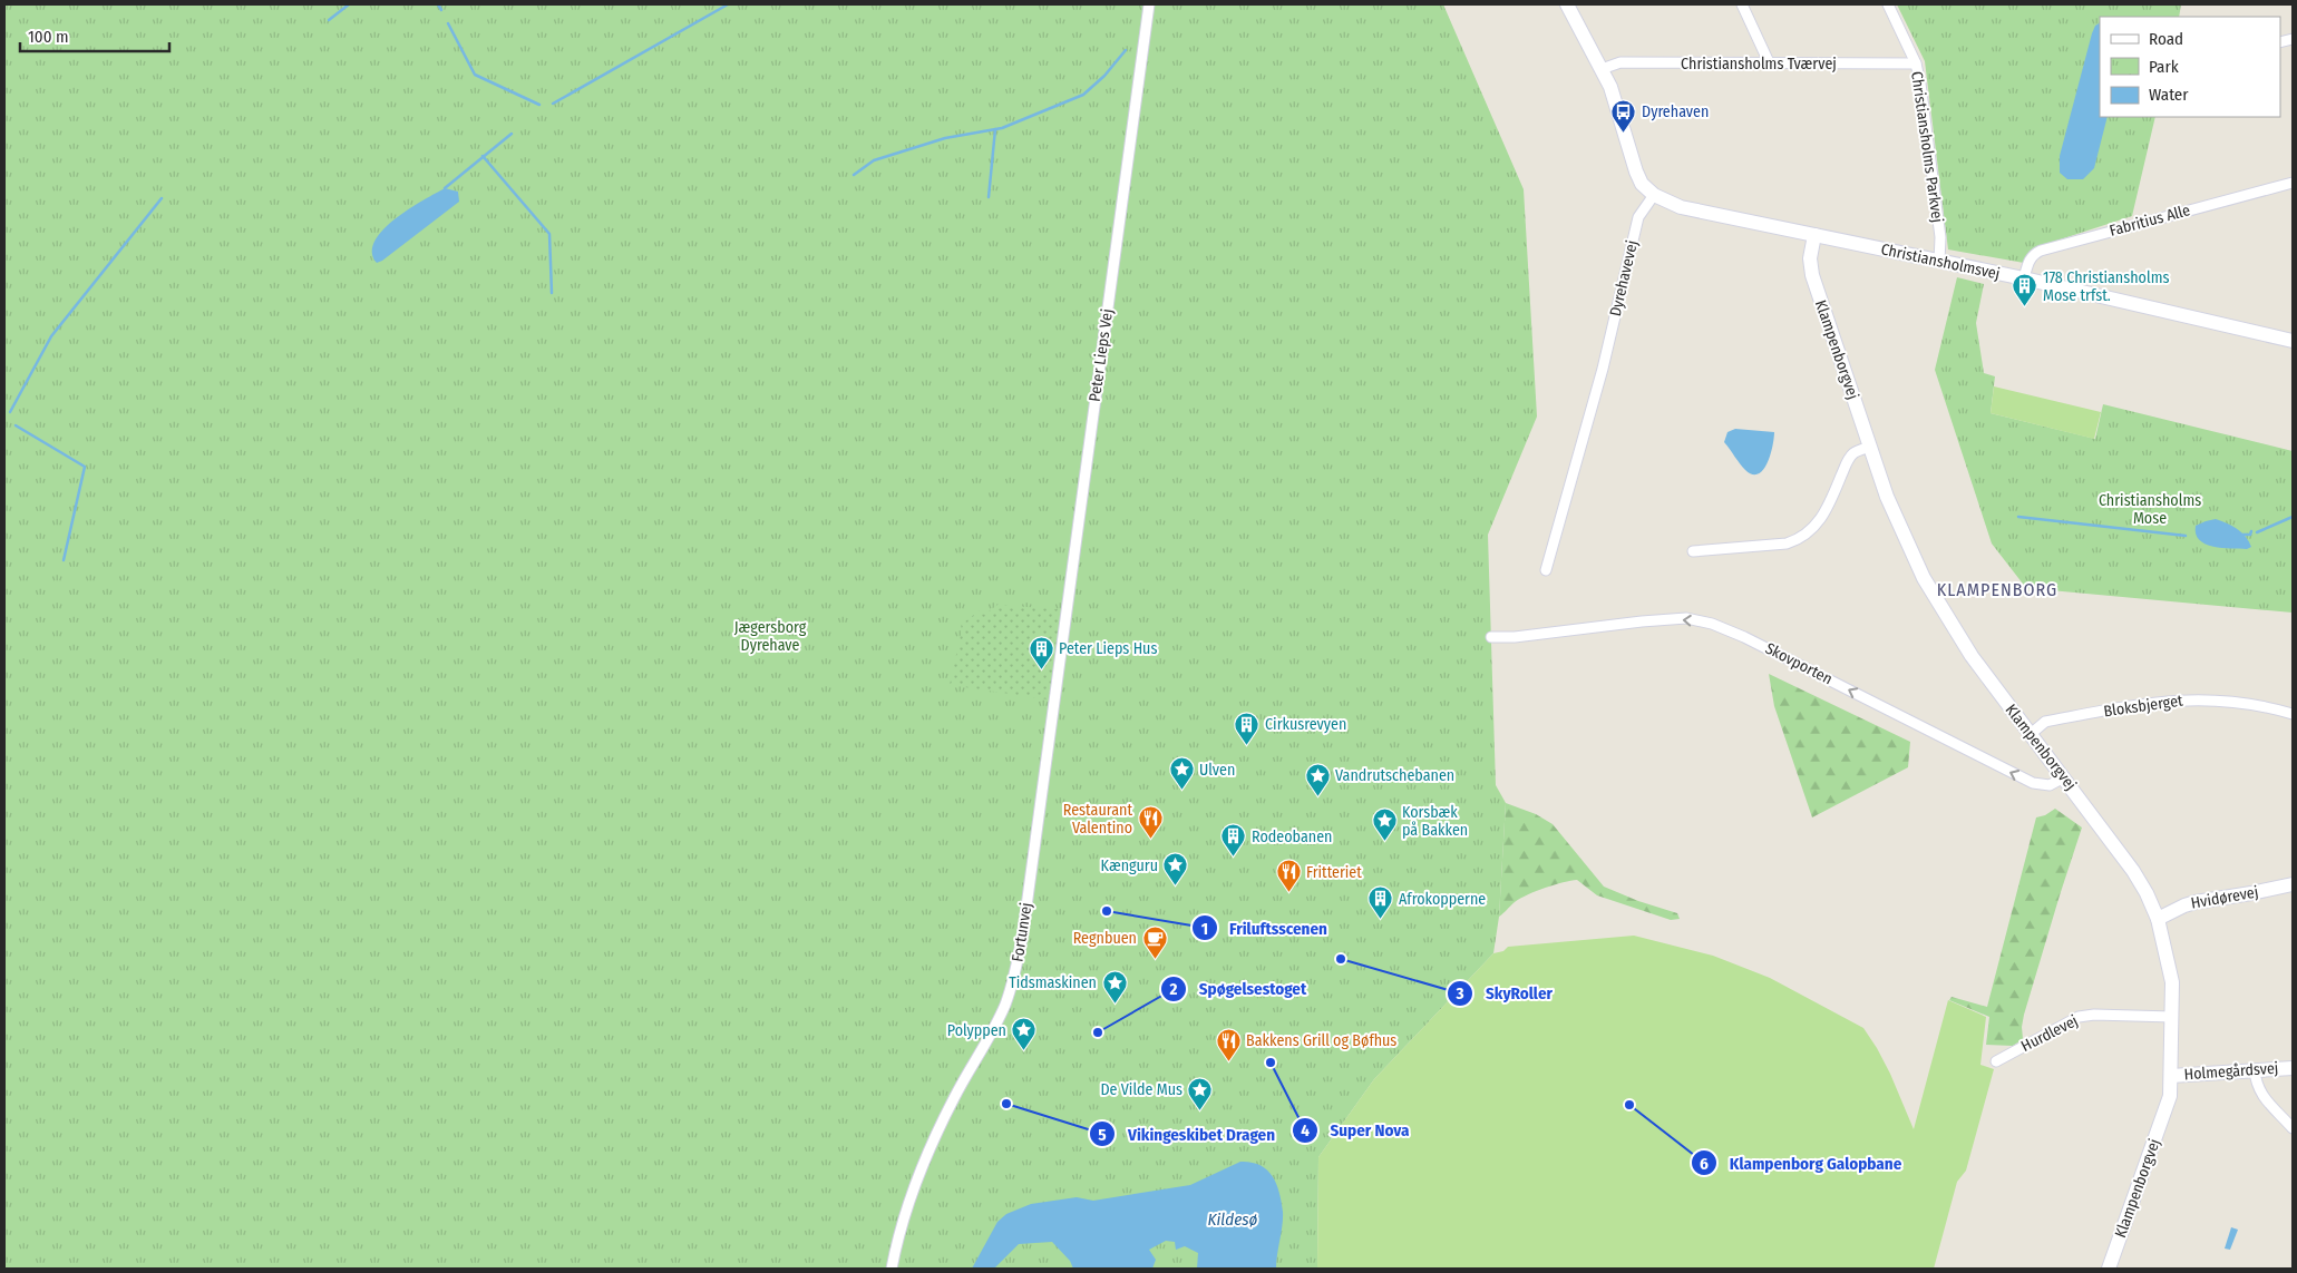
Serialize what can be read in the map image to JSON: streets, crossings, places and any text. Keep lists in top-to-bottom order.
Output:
{
  "streets": {
    "street": [
      "Christiansholms Tværvej",
      "Christiansholms Parkvej",
      "Fabritius Alle",
      "Christiansholmsvej",
      "Dyrehavevej",
      "Klampenborgvej",
      "Peter Lieps Vej",
      "Skovporten",
      "Bloksbjerget",
      "Hvidørevej",
      "Fortunvej",
      "Hurdlevej",
      "Holmegårdsvej"
    ]
  },
  "crossings": [
    ["Christiansholms Tværvej", "Christiansholms Parkvej"],
    ["Christiansholms Parkvej", "Christiansholmsvej"],
    ["Fabritius Alle", "Christiansholmsvej"],
    ["Christiansholmsvej", "Dyrehavevej"],
    ["Christiansholmsvej", "Klampenborgvej"],
    ["Klampenborgvej", "Skovporten"],
    ["Klampenborgvej", "Bloksbjerget"],
    ["Klampenborgvej", "Hvidørevej"],
    ["Klampenborgvej", "Hurdlevej"],
    ["Klampenborgvej", "Holmegårdsvej"],
    ["Peter Lieps Vej", "Fortunvej"]
  ],
  "one_way": ["Skovporten"],
  "districts": ["KLAMPENBORG"],
  "water": ["Kildesø"],
  "parks": ["Christiansholms Mose", "Jægersborg Dyrehave"],
  "places": {
    "bus stop": ["Dyrehaven"],
    "building": [
      "178 Christiansholms Mose trfst.",
      "Peter Lieps Hus",
      "Cirkusrevyen",
      "Rodeobanen",
      "Afrokopperne"
    ],
    "place": [
      "Ulven",
      "Vandrutschebanen",
      "Korsbæk på Bakken",
      "Kænguru",
      "Tidsmaskinen",
      "Polyppen",
      "De Vilde Mus"
    ],
    "restaurant": ["Restaurant Valentino", "Fritteriet", "Bakkens Grill og Bøfhus"],
    "other": [
      "Friluftsscenen",
      "SkyRoller",
      "Spøgelsestoget",
      "Super Nova",
      "Vikingeskibet Dragen",
      "Klampenborg Galopbane"
    ],
    "cafe": ["Regnbuen"]
  },
  "legend": ["Road", "Park", "Water"],
  "scale_bar": "100 m"
}
